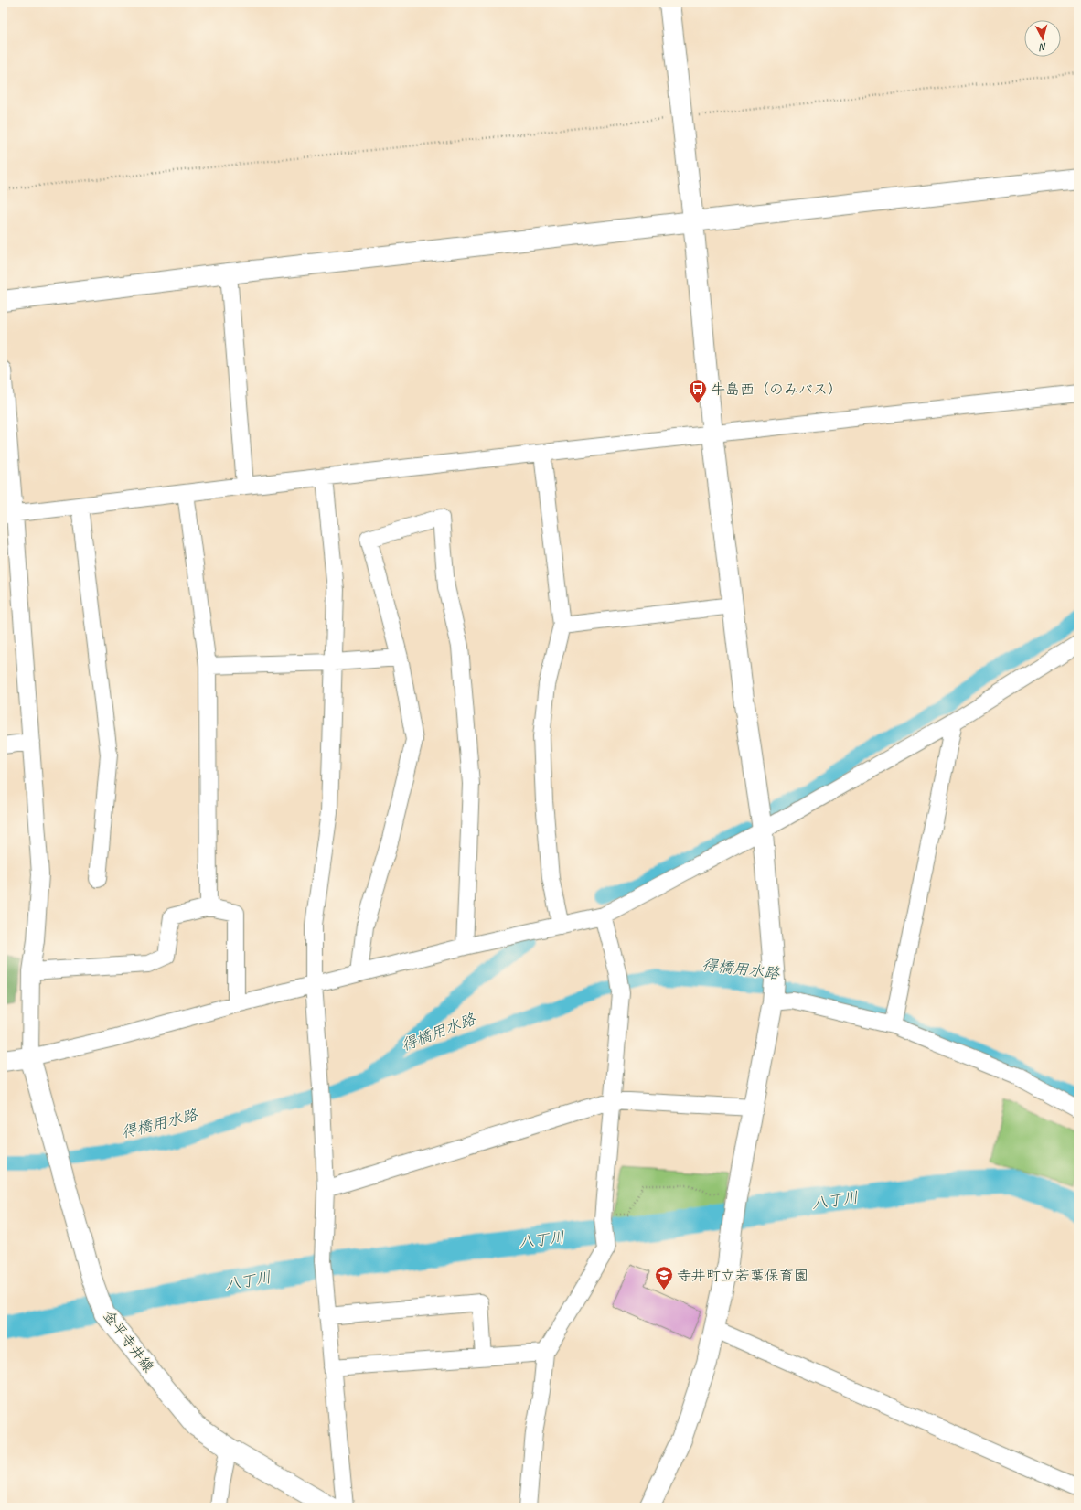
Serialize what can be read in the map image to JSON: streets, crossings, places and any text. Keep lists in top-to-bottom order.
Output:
{
  "streets": {
    "street": ["金平寺井線"]
  },
  "water": ["得橋用水路", "八丁川"],
  "places": {
    "bus stop": ["牛島西（のみバス）"],
    "school or university": ["寺井町立若葉保育園"]
  },
  "north": "bottom"
}
